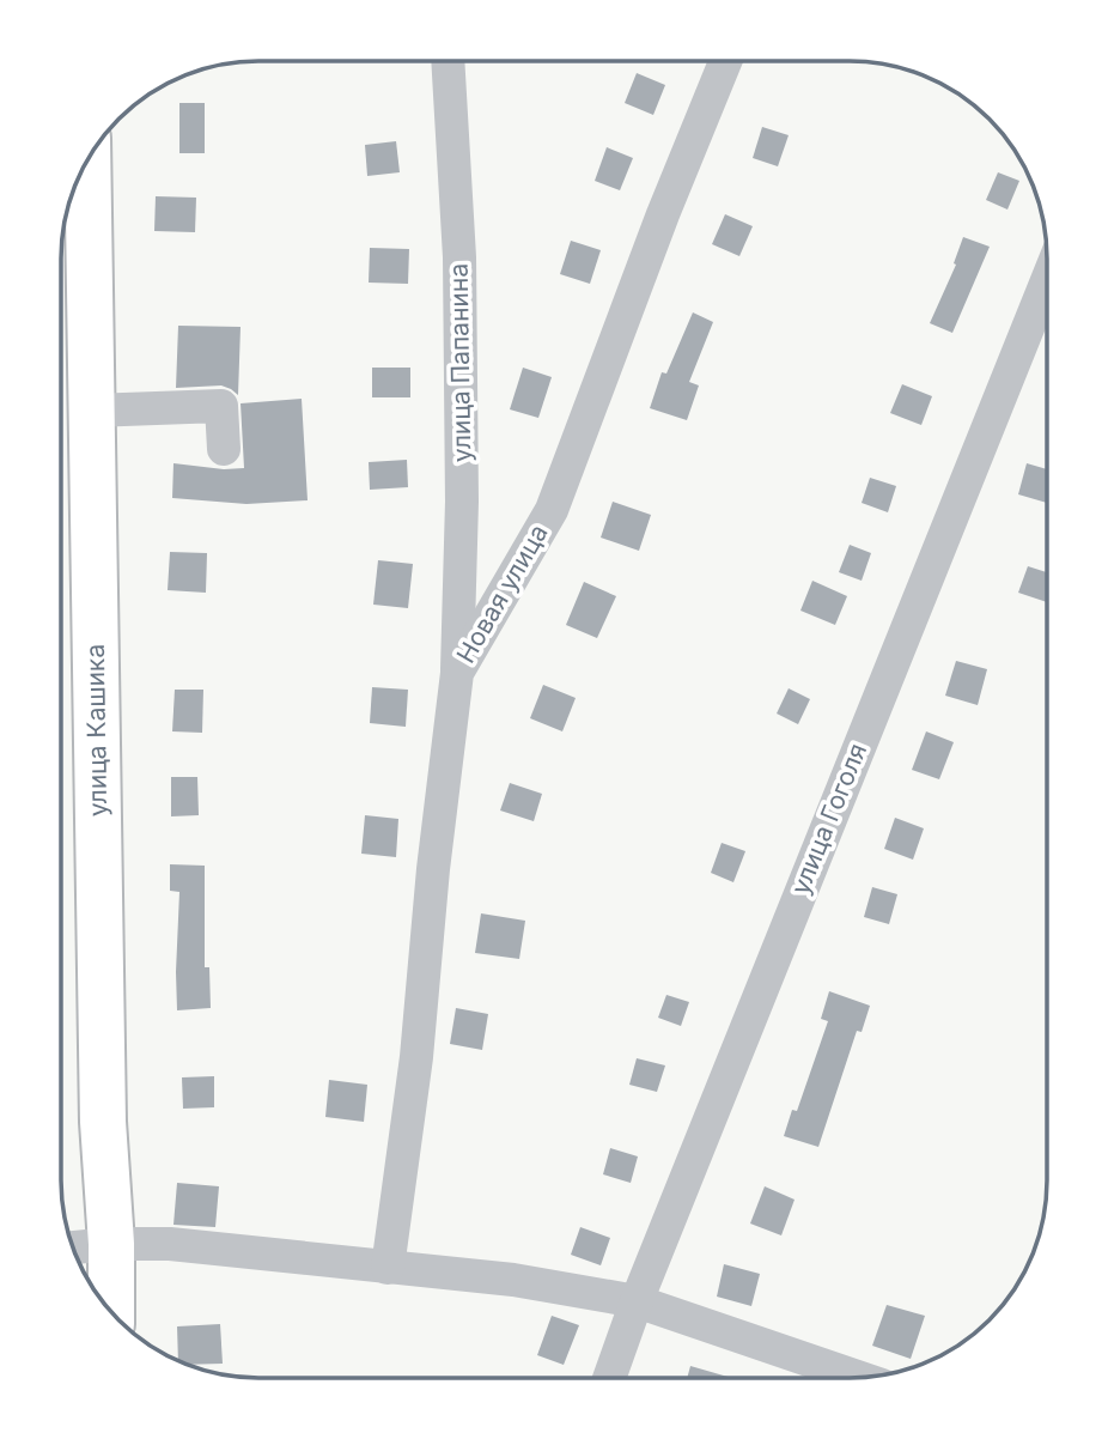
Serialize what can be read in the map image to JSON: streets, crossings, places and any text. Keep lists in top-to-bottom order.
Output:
{
  "streets": {
    "highway": ["улица Кашика"],
    "street": ["улица Папанина", "Новая улица", "улица Гоголя"]
  },
  "crossings": [
    ["улица Папанина", "Новая улица"]
  ]
}
